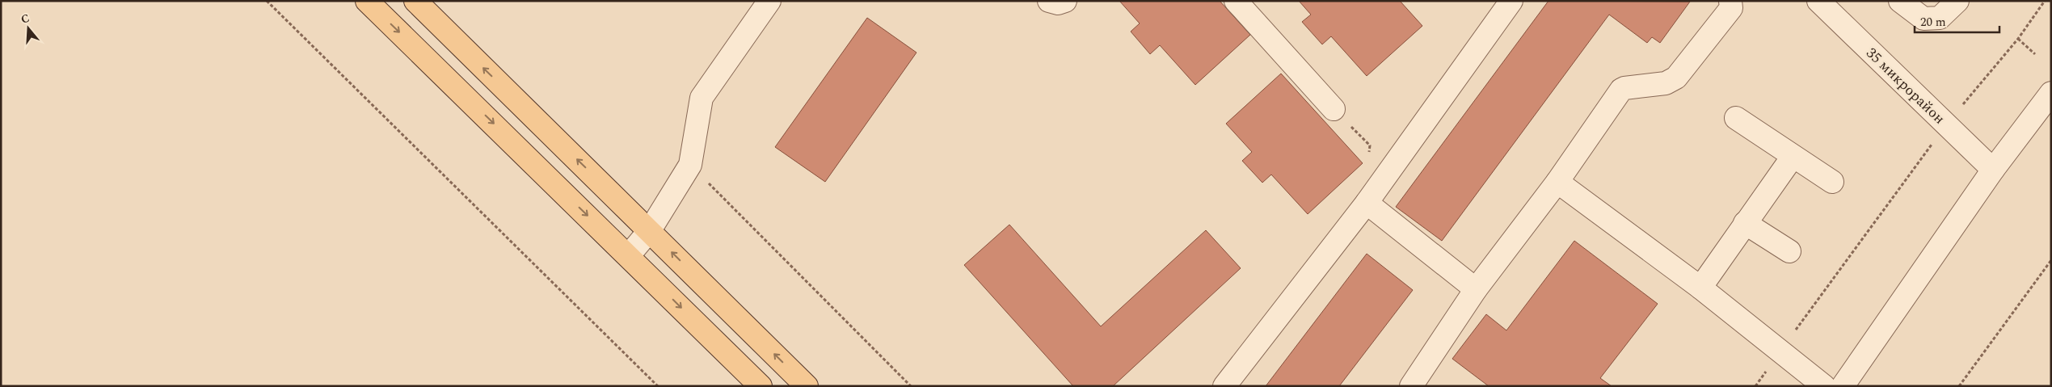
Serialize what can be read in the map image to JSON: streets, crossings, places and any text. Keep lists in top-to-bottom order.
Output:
{
  "streets": {
    "street": ["35 микрорайон"]
  },
  "scale_bar": "20 m",
  "north": "top"
}
